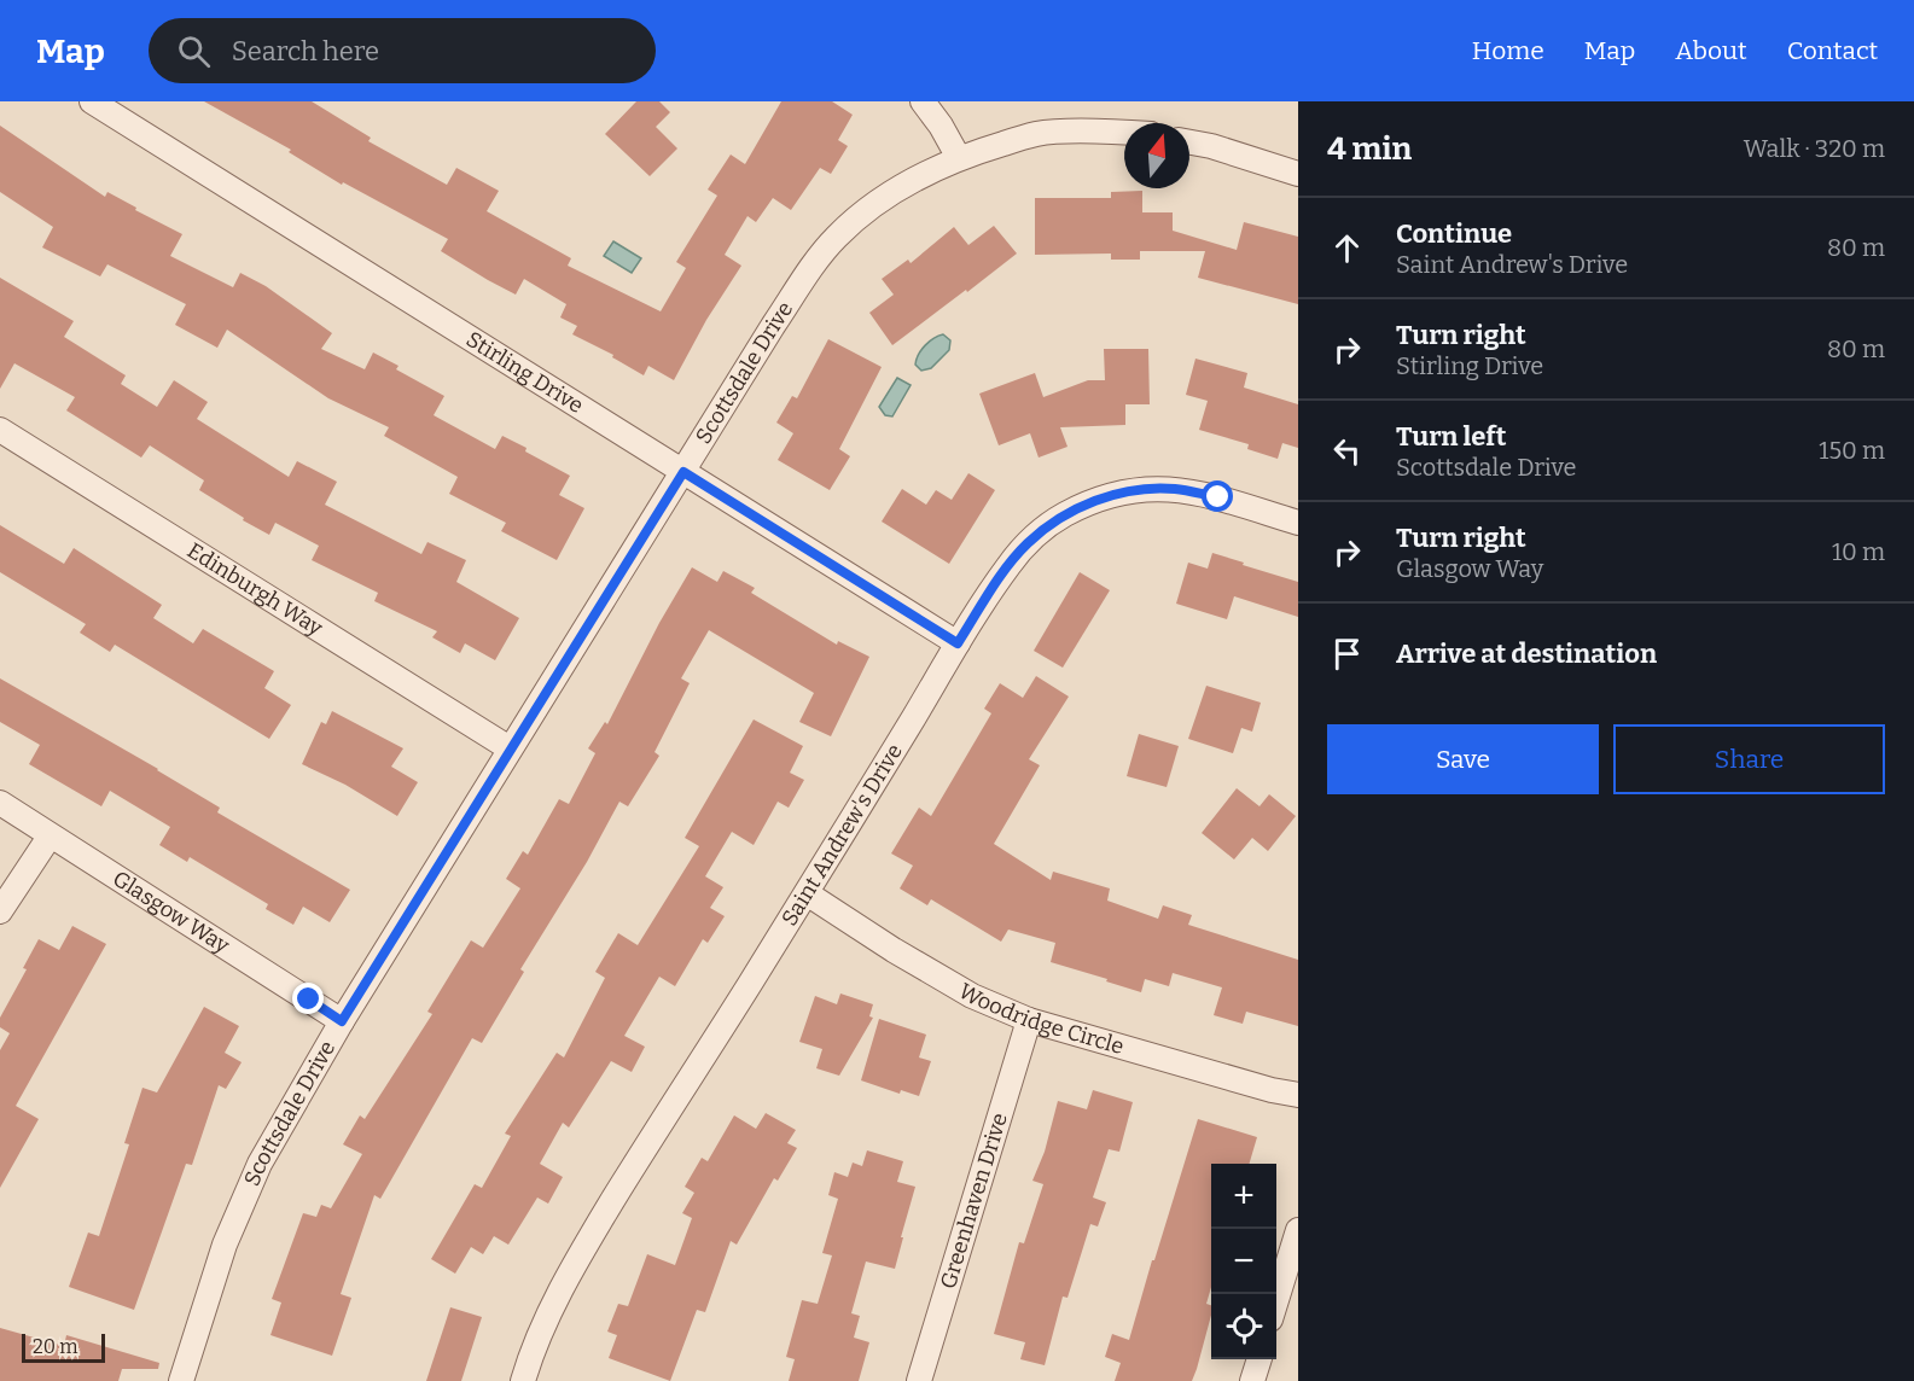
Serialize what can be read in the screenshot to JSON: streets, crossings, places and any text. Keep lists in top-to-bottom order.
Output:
{
  "streets": {
    "street": [
      "Stirling Drive",
      "Scottsdale Drive",
      "Edinburgh Way",
      "Saint Andrew's Drive",
      "Glasgow Way",
      "Woodridge Circle",
      "Greenhaven Drive"
    ]
  },
  "crossings": [
    ["Stirling Drive", "Scottsdale Drive"],
    ["Stirling Drive", "Saint Andrew's Drive"],
    ["Scottsdale Drive", "Edinburgh Way"],
    ["Scottsdale Drive", "Glasgow Way"],
    ["Saint Andrew's Drive", "Woodridge Circle"],
    ["Woodridge Circle", "Greenhaven Drive"]
  ],
  "scale_bar": "20 m",
  "north": "top",
  "page": {
    "header": "Map",
    "search": "Search here",
    "nav": [
      "Home",
      "Map",
      "About",
      "Contact"
    ],
    "heading": ["4 min", "Walk · 320 m"],
    "list": [
      ["Continue", "Saint Andrew's Drive", "80 m"],
      ["Turn right", "Stirling Drive", "80 m"],
      ["Turn left", "Scottsdale Drive", "150 m"],
      ["Turn right", "Glasgow Way", "10 m"],
      "Arrive at destination"
    ],
    "buttons": ["Save", "Share"],
    "map_buttons": ["+", "−"],
    "scale": "20 m"
  }
}
